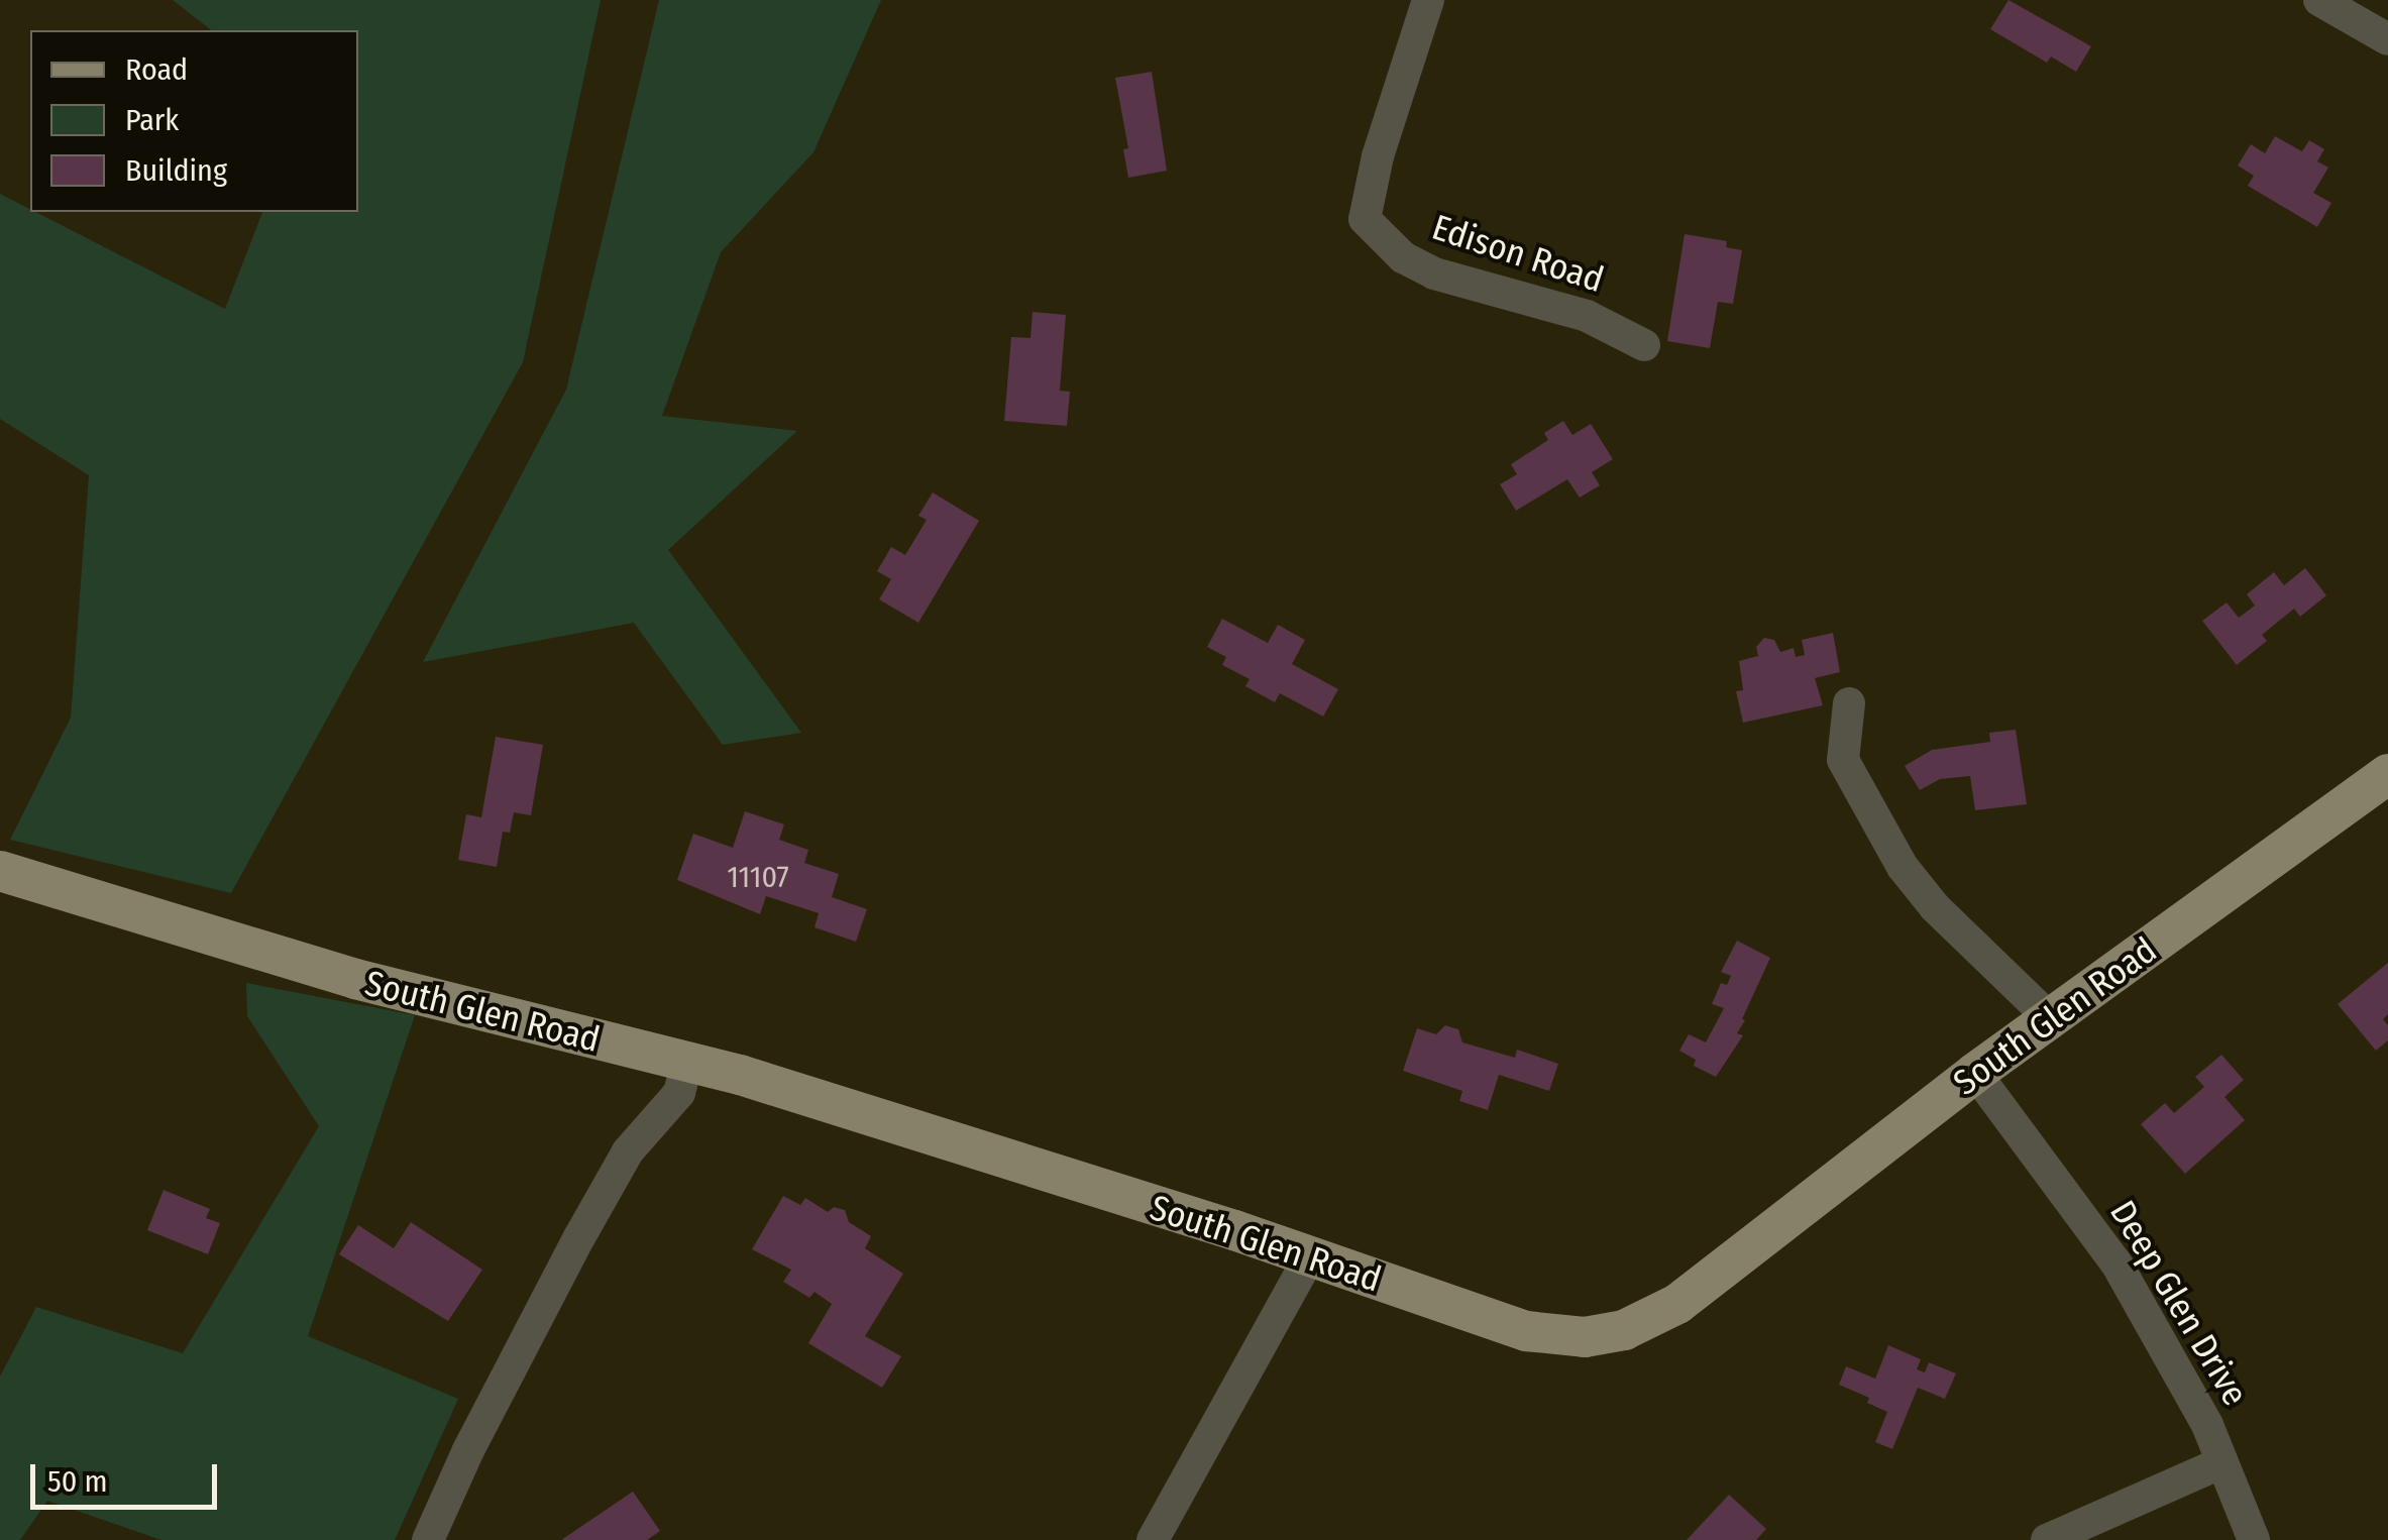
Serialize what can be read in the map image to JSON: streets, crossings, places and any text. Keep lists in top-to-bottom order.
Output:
{
  "streets": {
    "main road": ["South Glen Road"],
    "street": ["Edison Road", "Deep Glen Drive"]
  },
  "crossings": [
    ["South Glen Road", "Deep Glen Drive"]
  ],
  "house_numbers": ["11107"],
  "legend": ["Road", "Park", "Building"],
  "scale_bar": "50 m"
}
